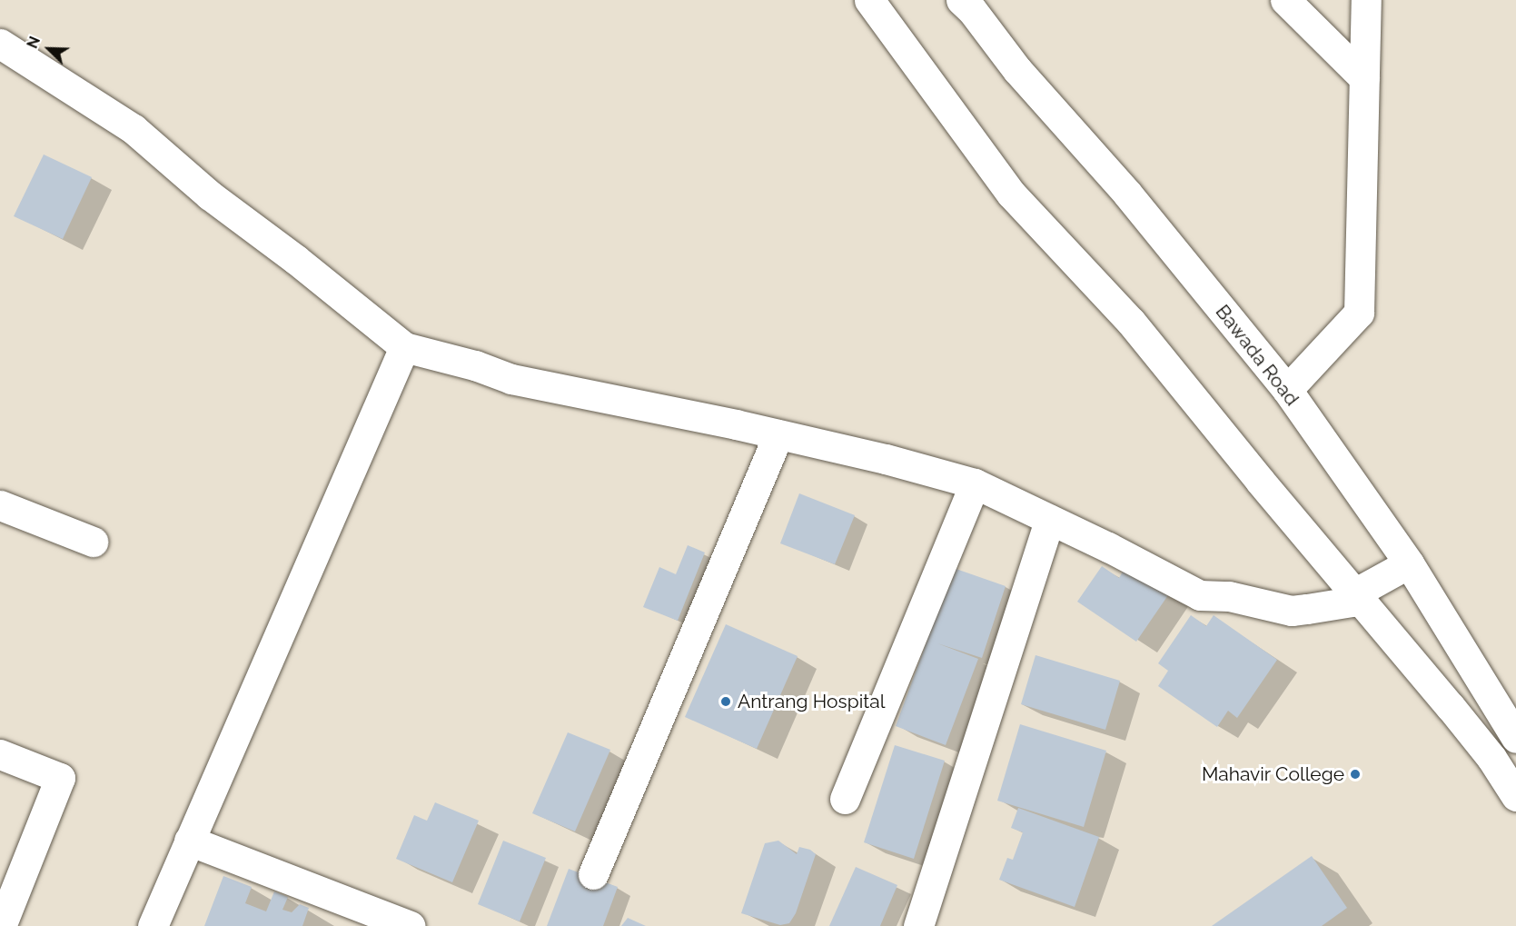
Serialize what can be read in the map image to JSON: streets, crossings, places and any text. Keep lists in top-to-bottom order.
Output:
{
  "streets": {
    "street": ["Bawada Road"]
  },
  "places": ["Antrang Hospital", "Mahavir College"],
  "north": "top left"
}
